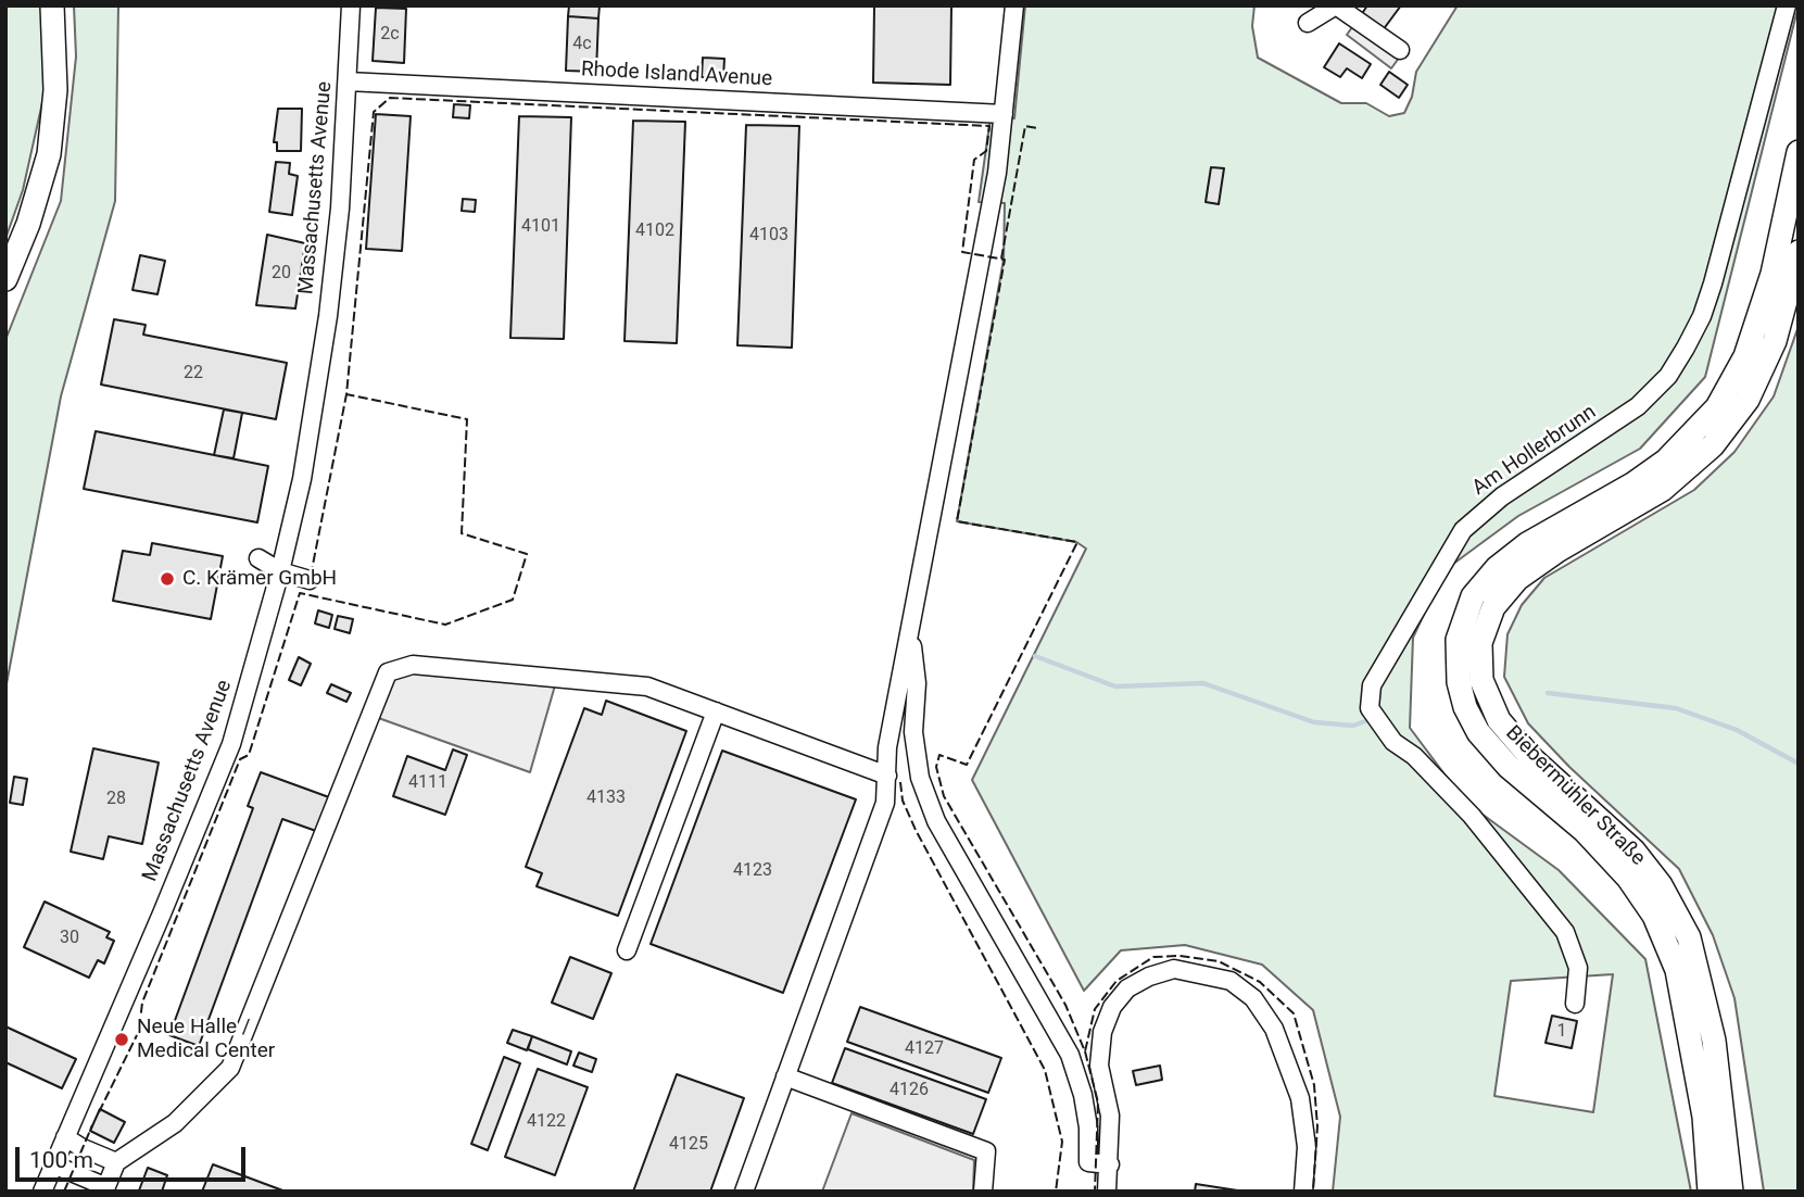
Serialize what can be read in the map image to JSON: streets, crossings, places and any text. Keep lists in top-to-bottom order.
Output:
{
  "streets": {
    "main road": ["Biebermühler Straße"],
    "street": ["Rhode Island Avenue", "Massachusetts Avenue", "Am Hollerbrunn"]
  },
  "crossings": [
    ["Rhode Island Avenue", "Massachusetts Avenue"]
  ],
  "places": ["C. Krämer GmbH", "Neue Halle / Medical Center"],
  "house_numbers": [
    "2c",
    "4c",
    "4101",
    "4102",
    "4103",
    "20",
    "22",
    "4111",
    "4133",
    "28",
    "4123",
    "30",
    "1",
    "4127",
    "4126",
    "4122",
    "4125"
  ],
  "scale_bar": "100 m"
}
